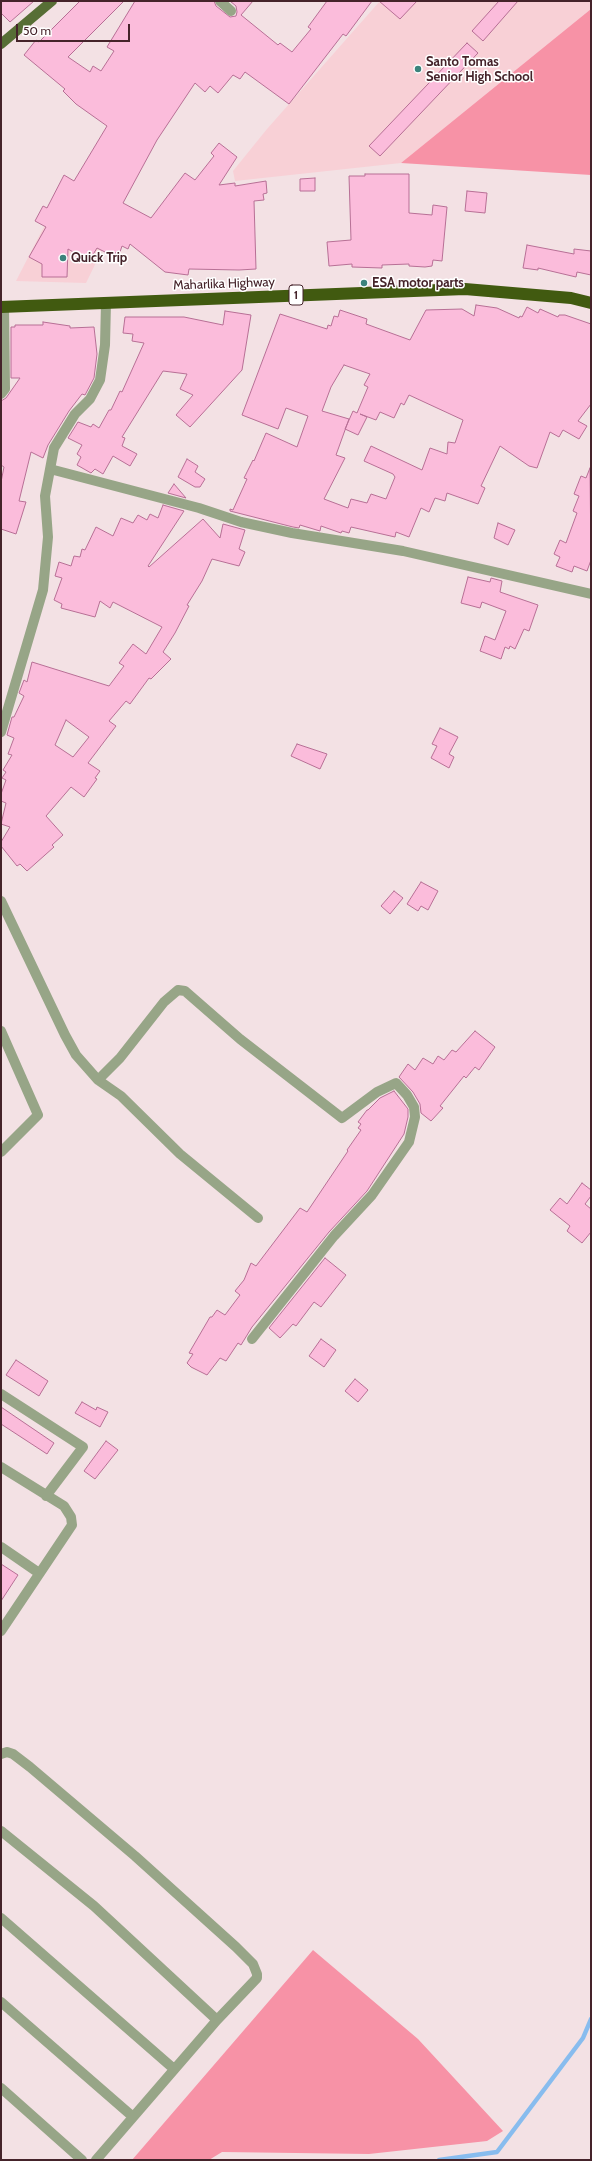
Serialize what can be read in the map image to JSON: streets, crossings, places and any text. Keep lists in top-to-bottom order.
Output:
{
  "streets": {
    "highway": ["Maharlika Highway", "1"]
  },
  "places": ["Santo Tomas Senior High School", "Quick Trip", "ESA motor parts"],
  "scale_bar": "50 m"
}
